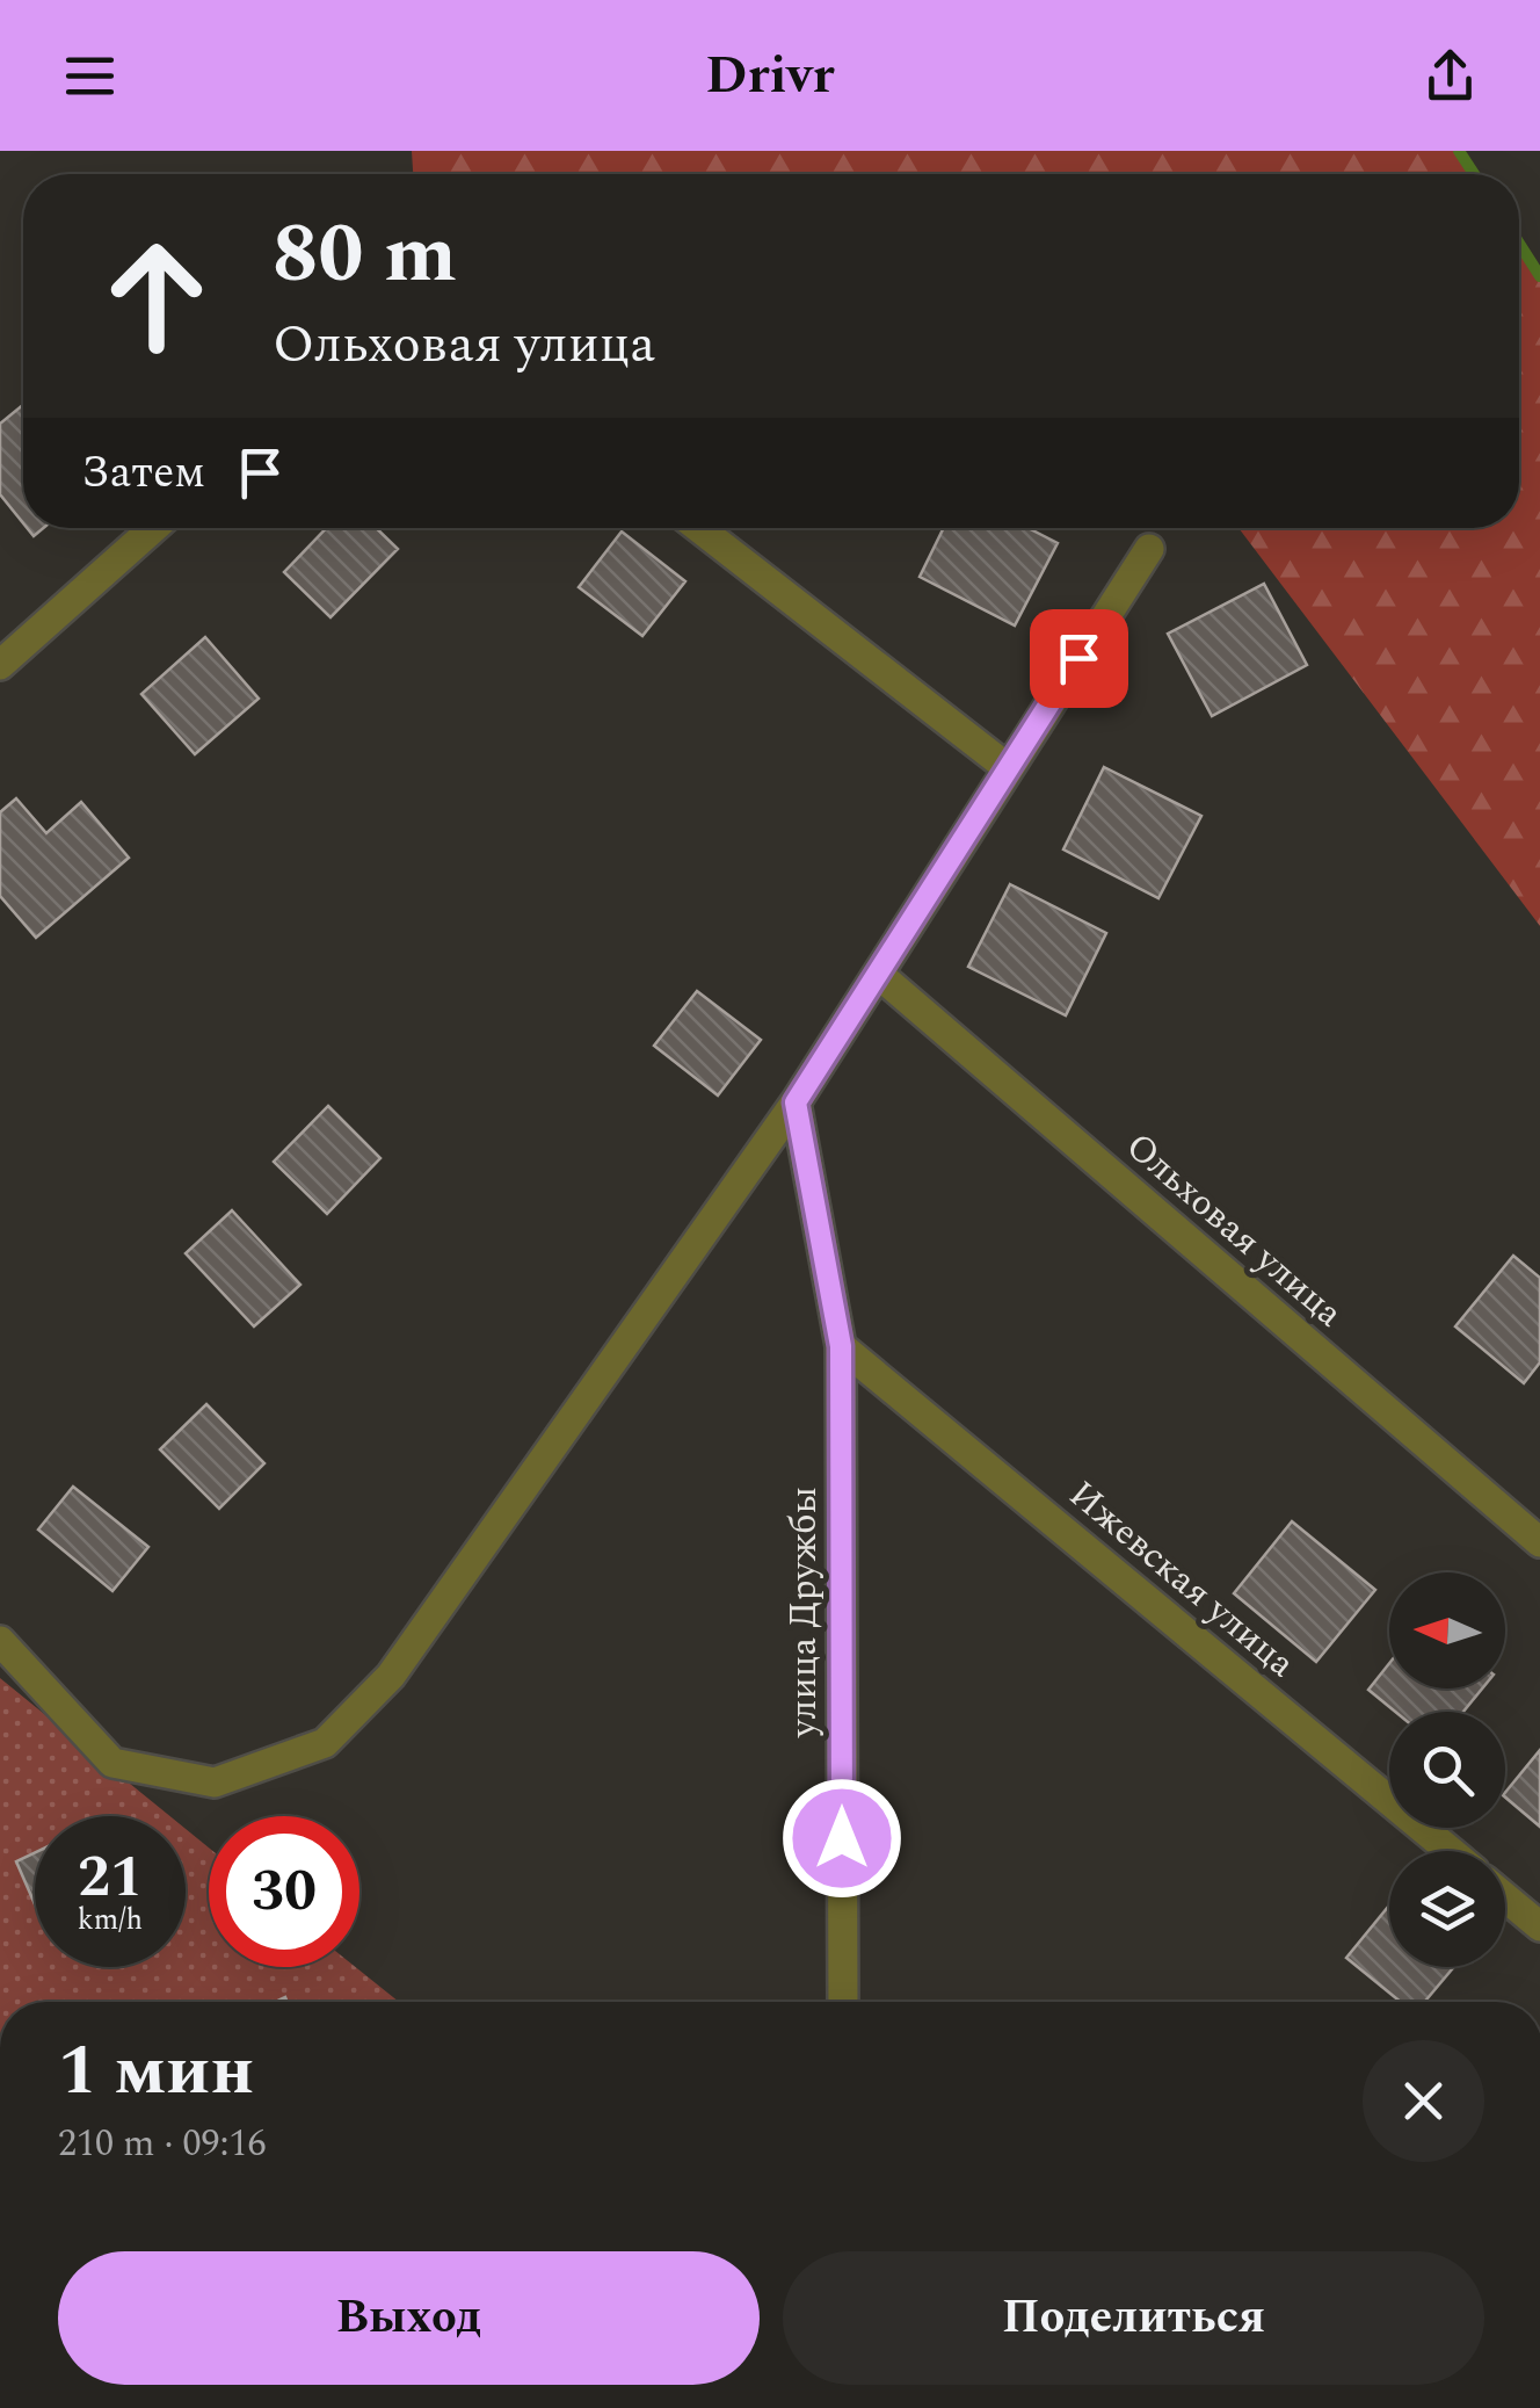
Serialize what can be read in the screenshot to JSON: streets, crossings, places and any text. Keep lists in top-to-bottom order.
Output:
{
  "streets": {
    "street": ["Ольховая улица", "Ижевская улица", "улица Дружбы"]
  },
  "crossings": [
    ["Ижевская улица", "улица Дружбы"]
  ],
  "north": "left",
  "page": {
    "header": "Drivr",
    "turn": ["80 m", "Ольховая улица"],
    "then": "Затем",
    "speed": "21 km/h",
    "limit": "30",
    "heading": ["1 мин", "210 m · 09:16"],
    "buttons": ["Выход", "Поделиться"]
  }
}
